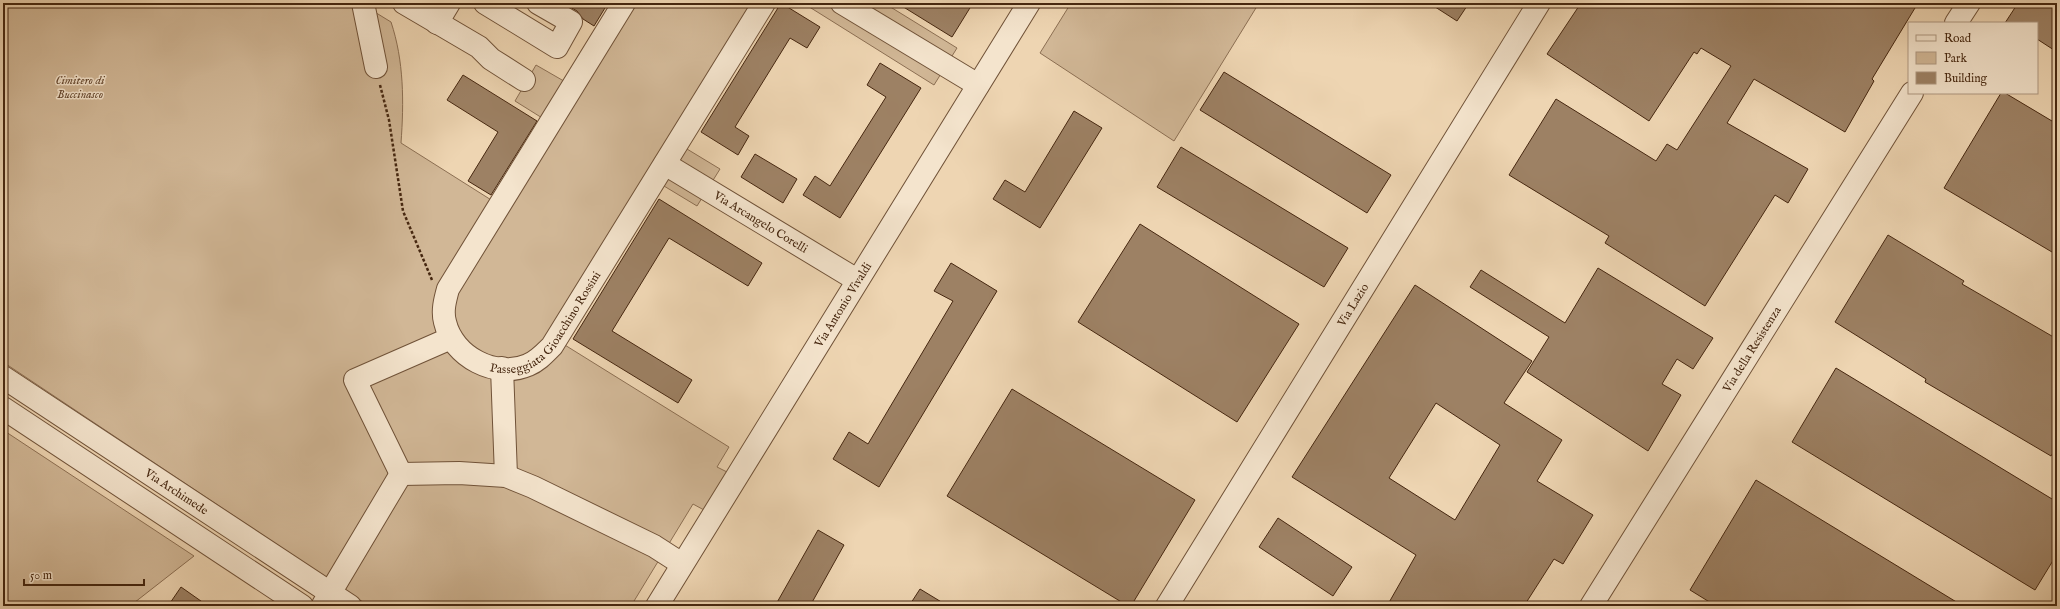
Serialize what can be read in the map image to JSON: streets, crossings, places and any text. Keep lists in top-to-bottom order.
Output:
{
  "streets": {
    "street": [
      "Via Arcangelo Corelli",
      "Via Antonio Vivaldi",
      "Via Lazio",
      "Passeggiata Gioacchino Rossini",
      "Via della Resistenza",
      "Via Archimede"
    ]
  },
  "crossings": [
    ["Via Arcangelo Corelli", "Via Antonio Vivaldi"],
    ["Via Arcangelo Corelli", "Passeggiata Gioacchino Rossini"]
  ],
  "parks": ["Cimitero di Buccinasco"],
  "legend": ["Road", "Park", "Building"],
  "scale_bar": "50 m"
}
